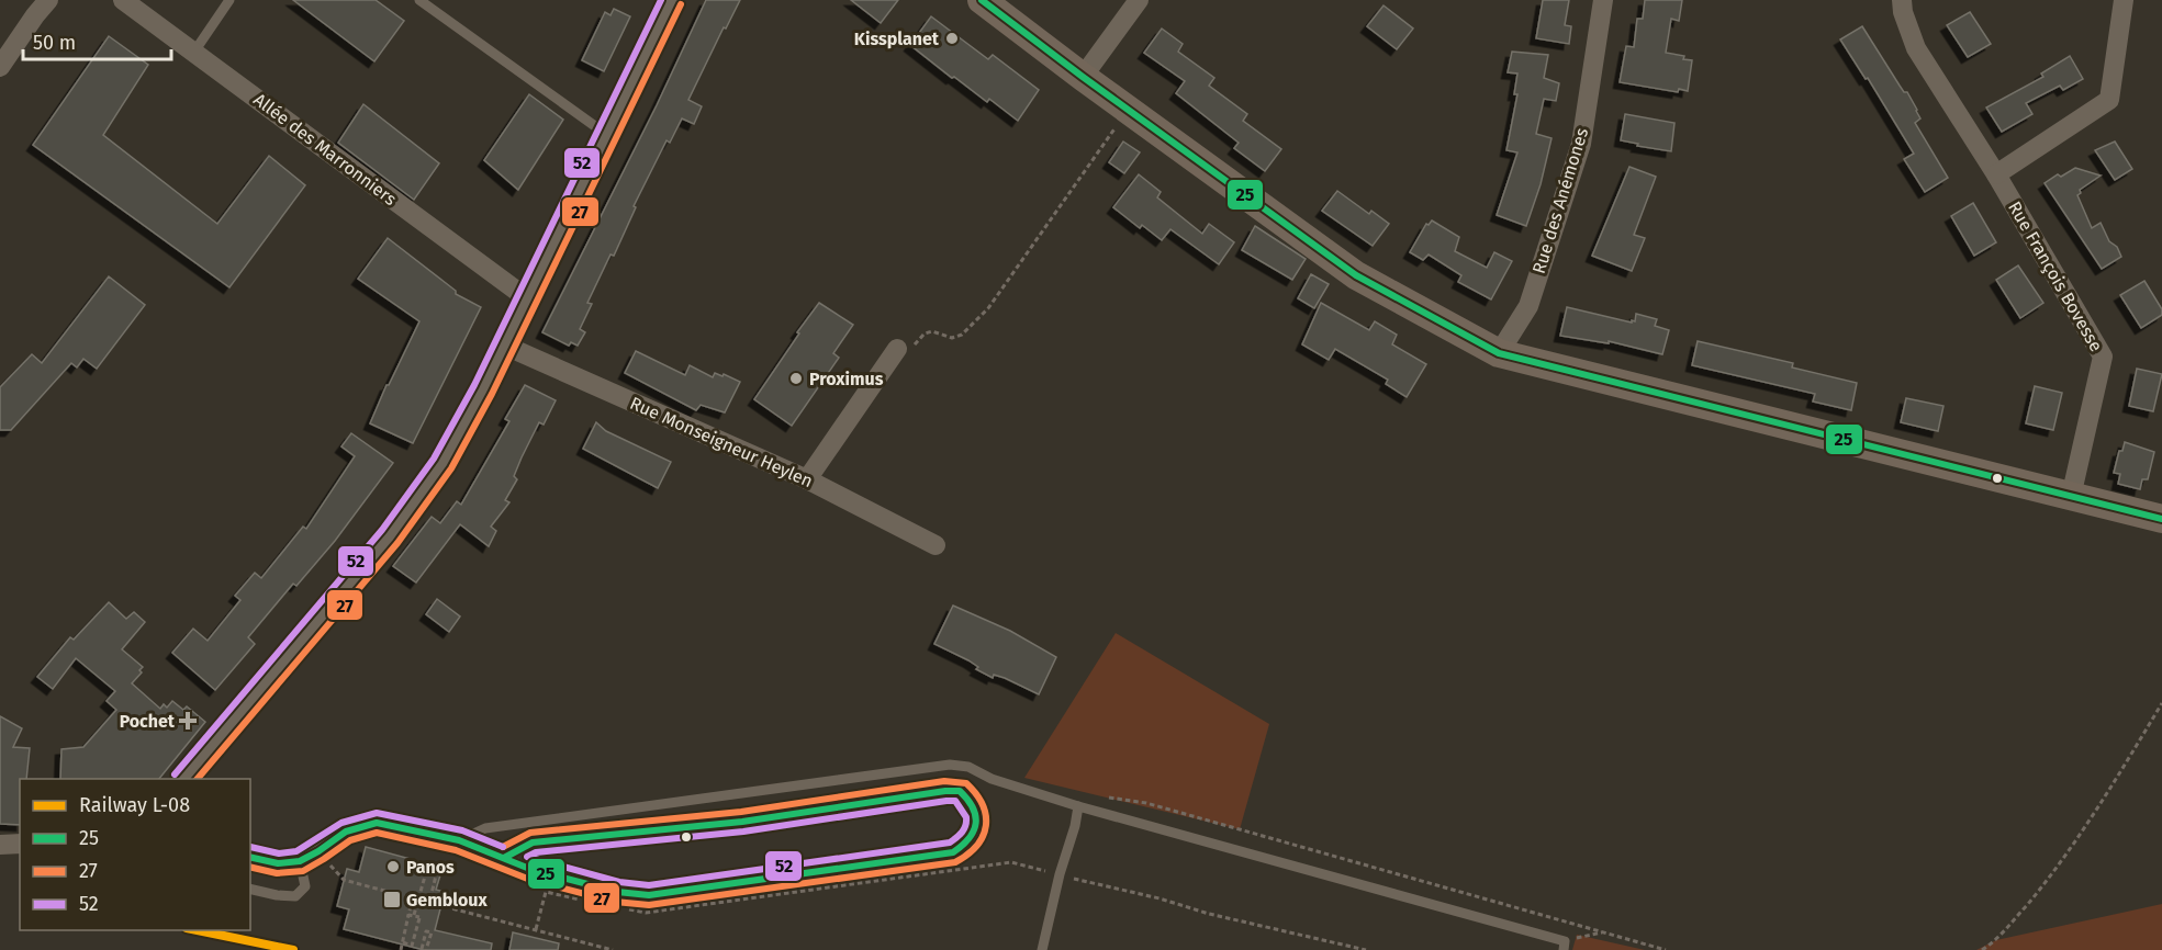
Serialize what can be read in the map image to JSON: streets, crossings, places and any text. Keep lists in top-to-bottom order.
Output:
{
  "streets": {
    "street": [
      "Allée des Marronniers",
      "Rue des Anémones",
      "Rue François Bovesse",
      "Rue Monseigneur Heylen"
    ]
  },
  "places": {
    "other": ["Kissplanet", "Proximus", "Panos"],
    "health": ["Pochet"],
    "transit": ["Gembloux"]
  },
  "lines": [
    "transit line 25",
    "transit line 52",
    "transit line 27",
    "rail line L-08"
  ],
  "legend": [
    "Railway L-08",
    "25",
    "27",
    "52"
  ],
  "scale_bar": "50 m"
}
